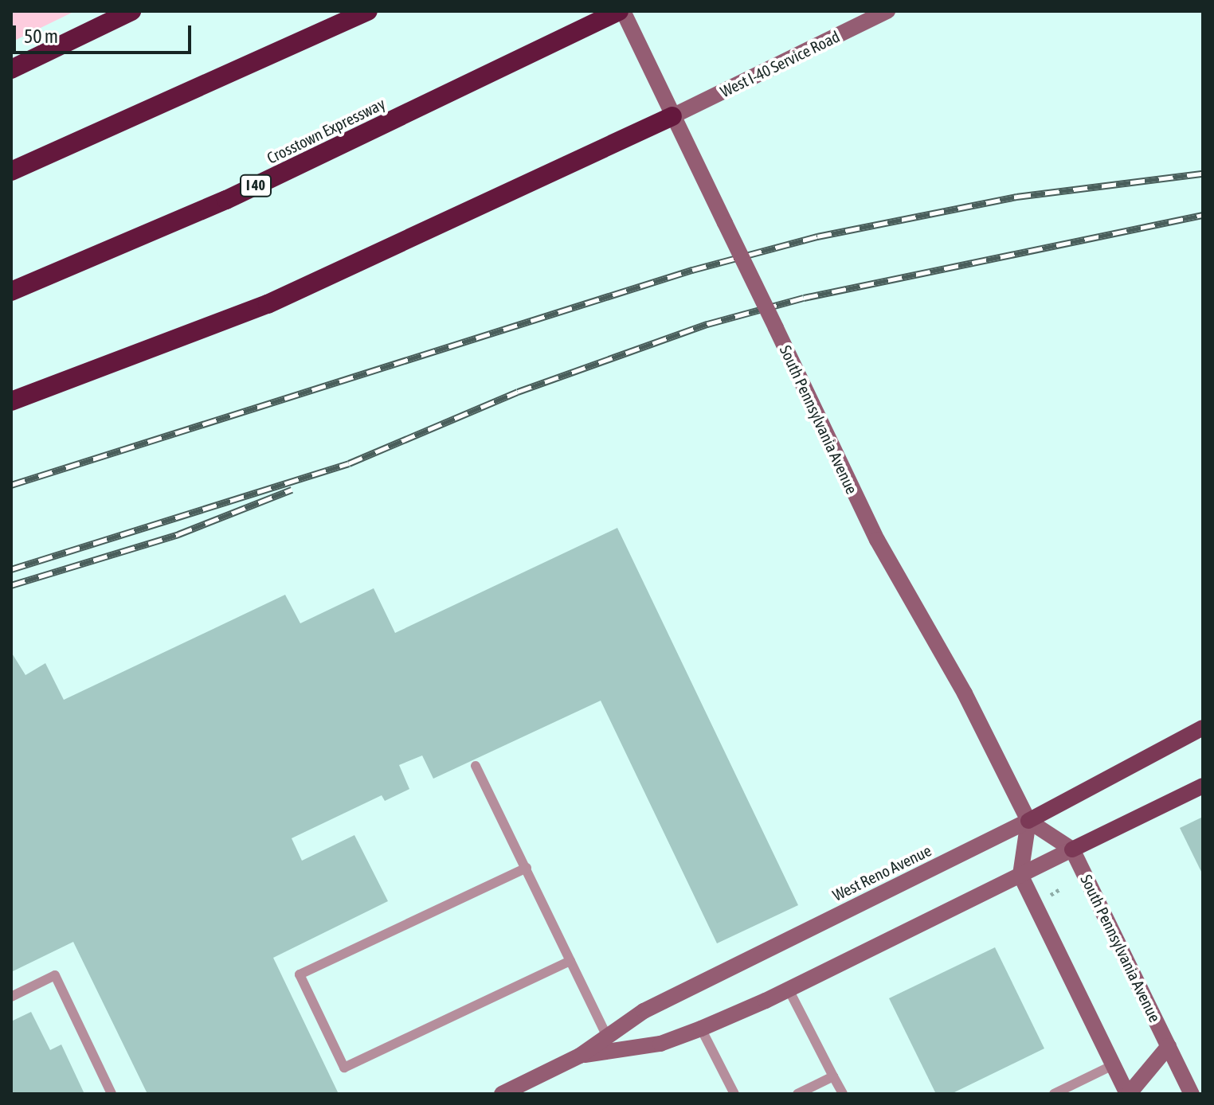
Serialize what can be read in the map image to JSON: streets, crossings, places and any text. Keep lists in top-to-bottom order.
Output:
{
  "streets": {
    "highway": ["Crosstown Expressway", "I 40"],
    "main road": ["West I-40 Service Road", "South Pennsylvania Avenue", "West Reno Avenue"]
  },
  "crossings": [
    ["West I-40 Service Road", "South Pennsylvania Avenue"],
    ["Crosstown Expressway", "South Pennsylvania Avenue"],
    ["South Pennsylvania Avenue", "West Reno Avenue"]
  ],
  "scale_bar": "50 m"
}
